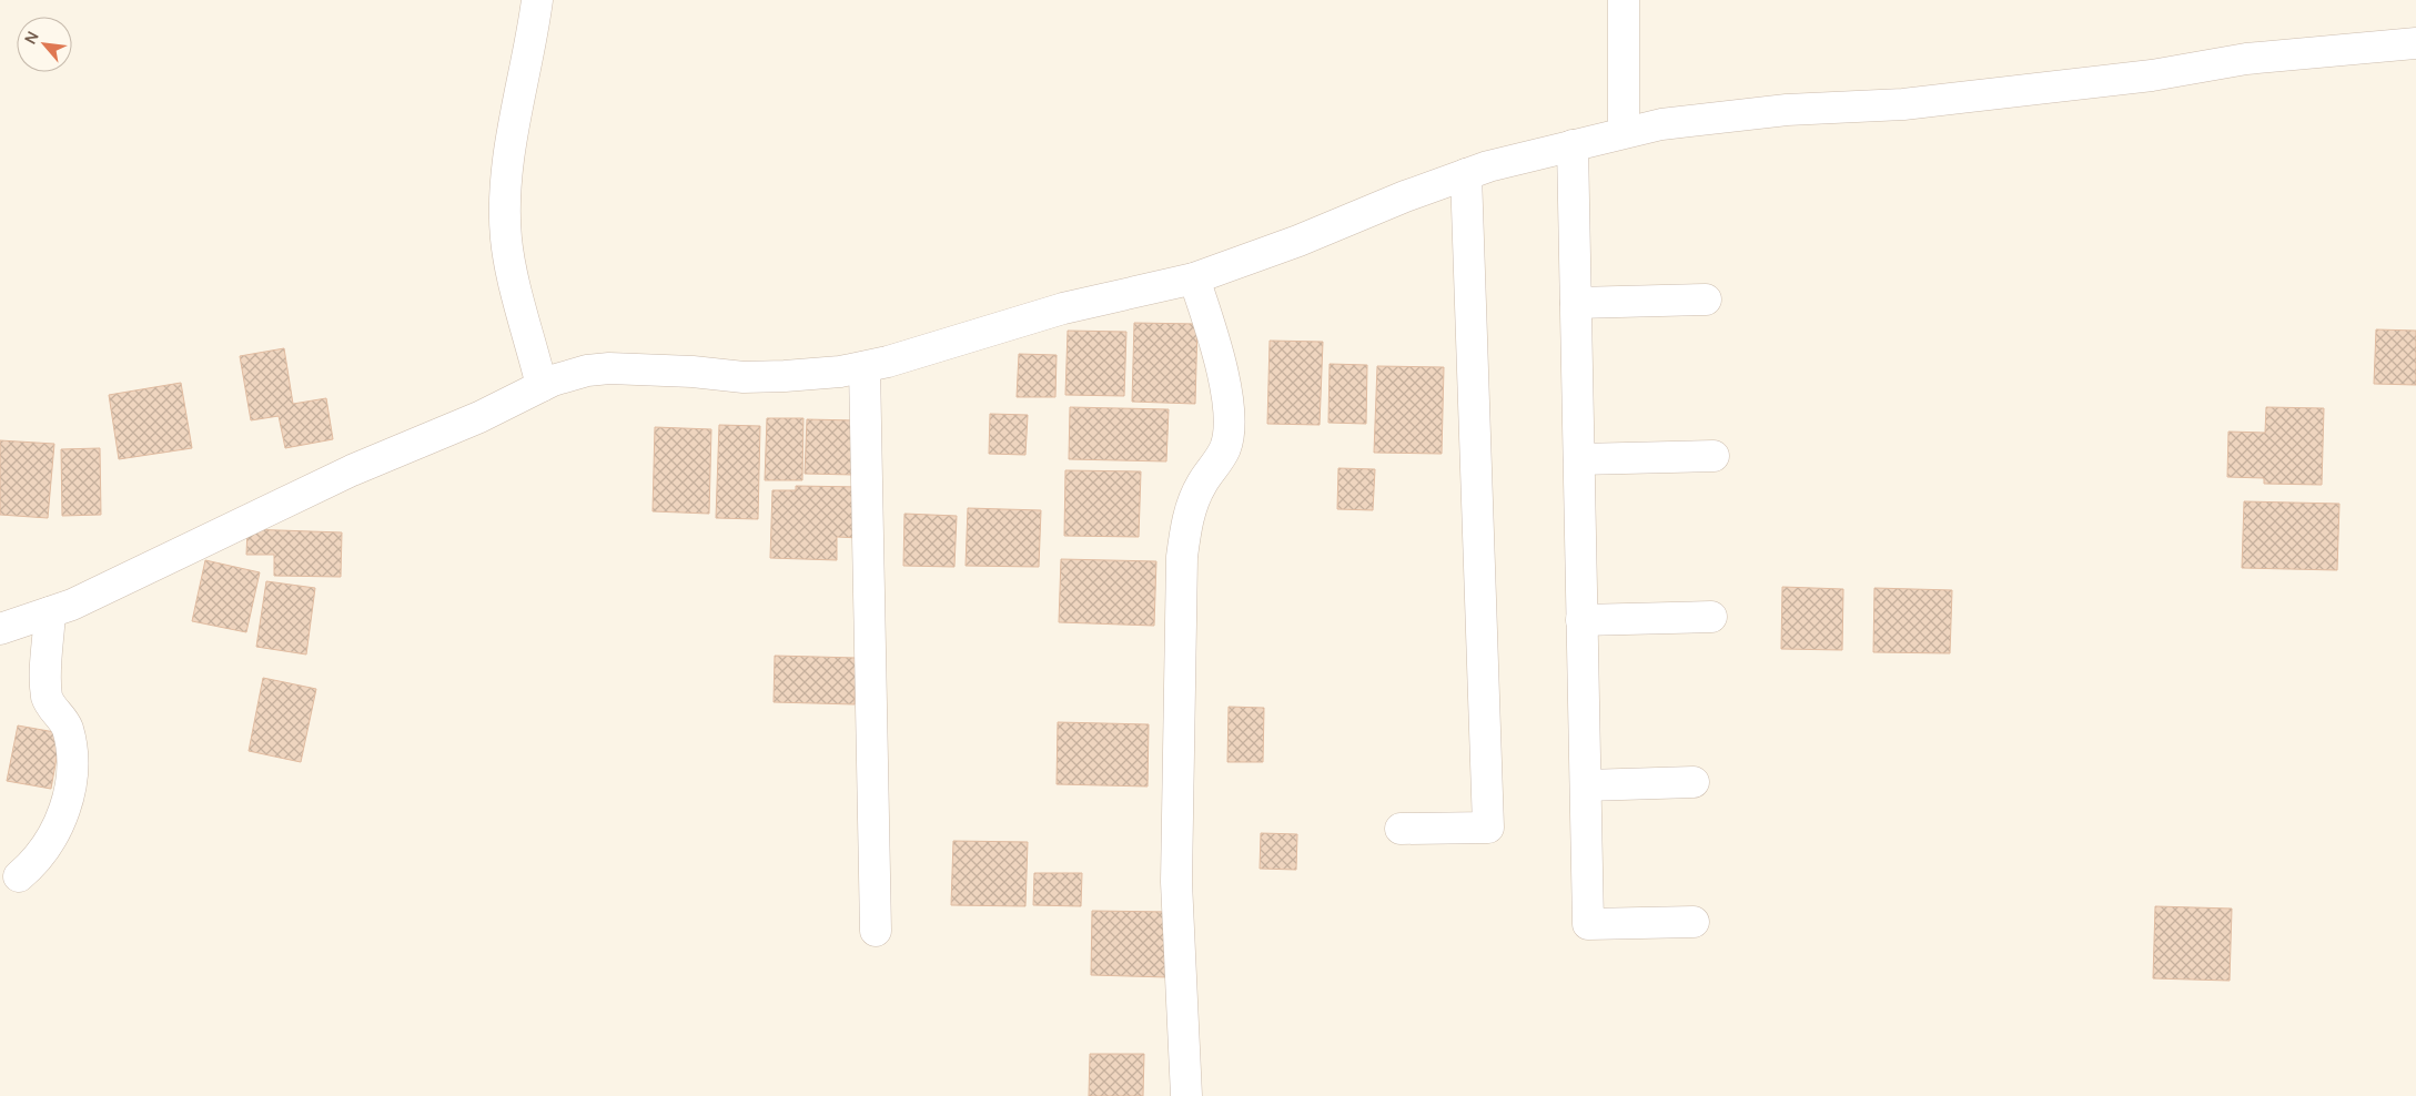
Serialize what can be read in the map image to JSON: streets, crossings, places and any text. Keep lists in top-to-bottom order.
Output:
{
  "north": "top left"
}
